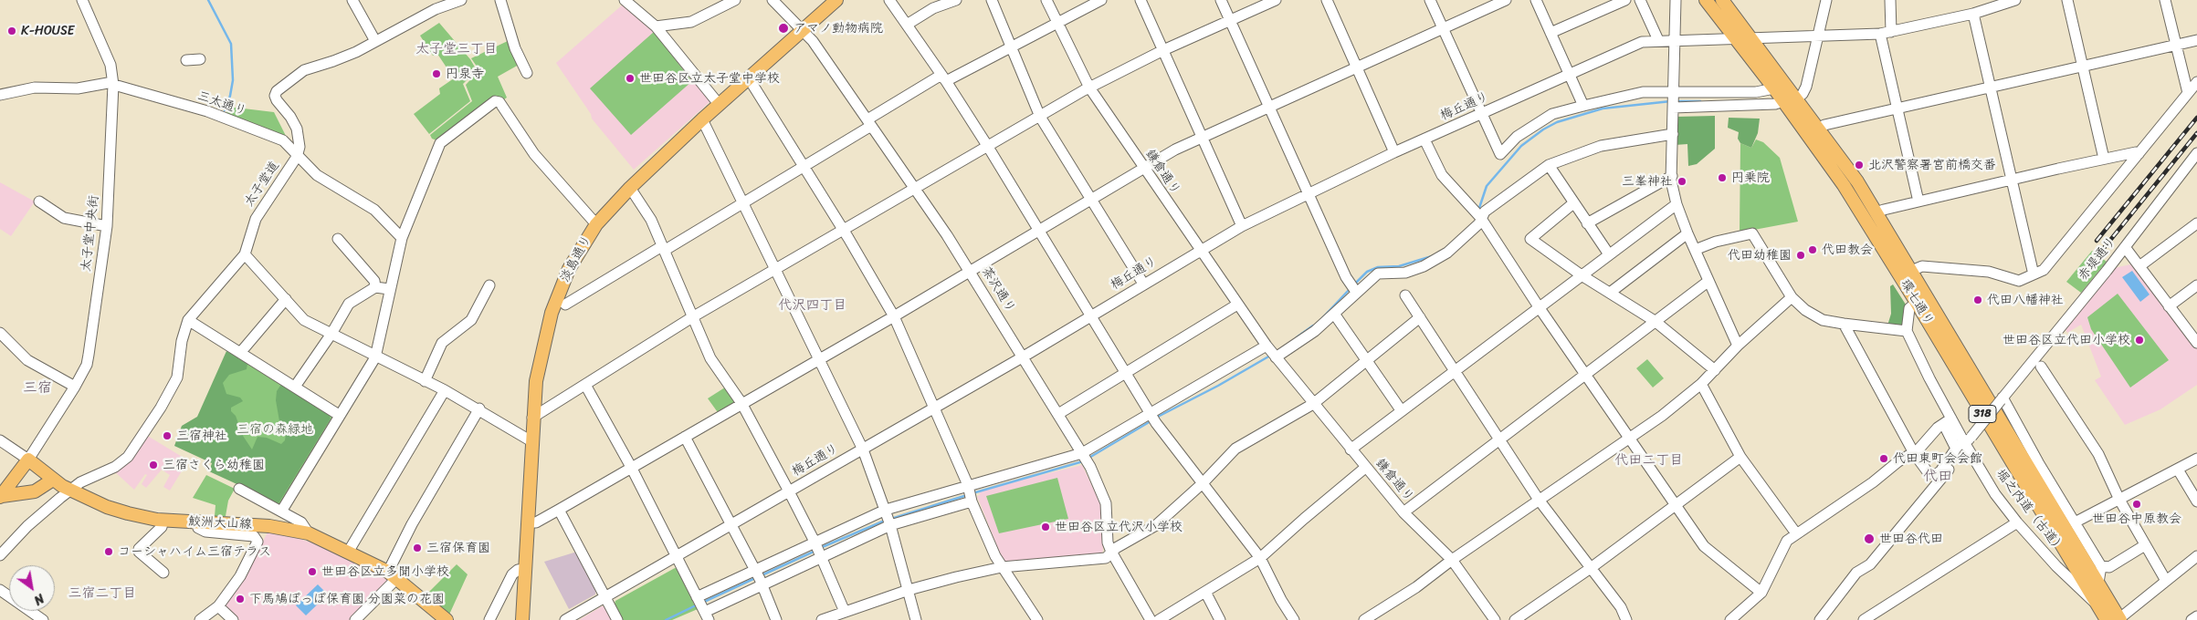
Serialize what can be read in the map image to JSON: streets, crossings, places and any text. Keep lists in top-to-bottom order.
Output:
{
  "streets": {
    "main road": [
      "淡島通り",
      "環七通り",
      "318",
      "鮫洲大山線"
    ],
    "street": [
      "三太通り",
      "梅丘通り",
      "鎌倉通り",
      "太子堂道",
      "太子堂中央街",
      "赤堤通り",
      "茶沢通り",
      "堀之内道（古道）"
    ]
  },
  "crossings": [
    ["三太通り", "太子堂道"],
    ["三太通り", "太子堂中央街"],
    ["梅丘通り", "鎌倉通り"],
    ["梅丘通り", "茶沢通り"],
    ["梅丘通り", "環七通り"],
    ["太子堂道", "鮫洲大山線"],
    ["太子堂中央街", "鮫洲大山線"],
    ["淡島通り", "茶沢通り"],
    ["赤堤通り", "堀之内道（古道）"],
    ["環七通り", "堀之内道（古道）"]
  ],
  "districts": [
    "太子堂三丁目",
    "代沢四丁目",
    "三宿",
    "代田二丁目",
    "代田",
    "三宿二丁目"
  ],
  "parks": ["三宿の森緑地"],
  "places": [
    "アマノ動物病院",
    "K-HOUSE",
    "円泉寺",
    "世田谷区立太子堂中学校",
    "北沢警察署宮前橋交番",
    "円乗院",
    "三峯神社",
    "代田教会",
    "代田幼稚園",
    "代田八幡神社",
    "世田谷区立代田小学校",
    "三宿神社",
    "代田東町会会館",
    "三宿さくら幼稚園",
    "世田谷中原教会",
    "世田谷区立代沢小学校",
    "世田谷代田",
    "三宿保育園",
    "コーシャハイム三宿テラス",
    "世田谷区立多聞小学校",
    "下馬鳩ぽっぽ保育園 分園菜の花園"
  ],
  "north": "bottom right"
}
